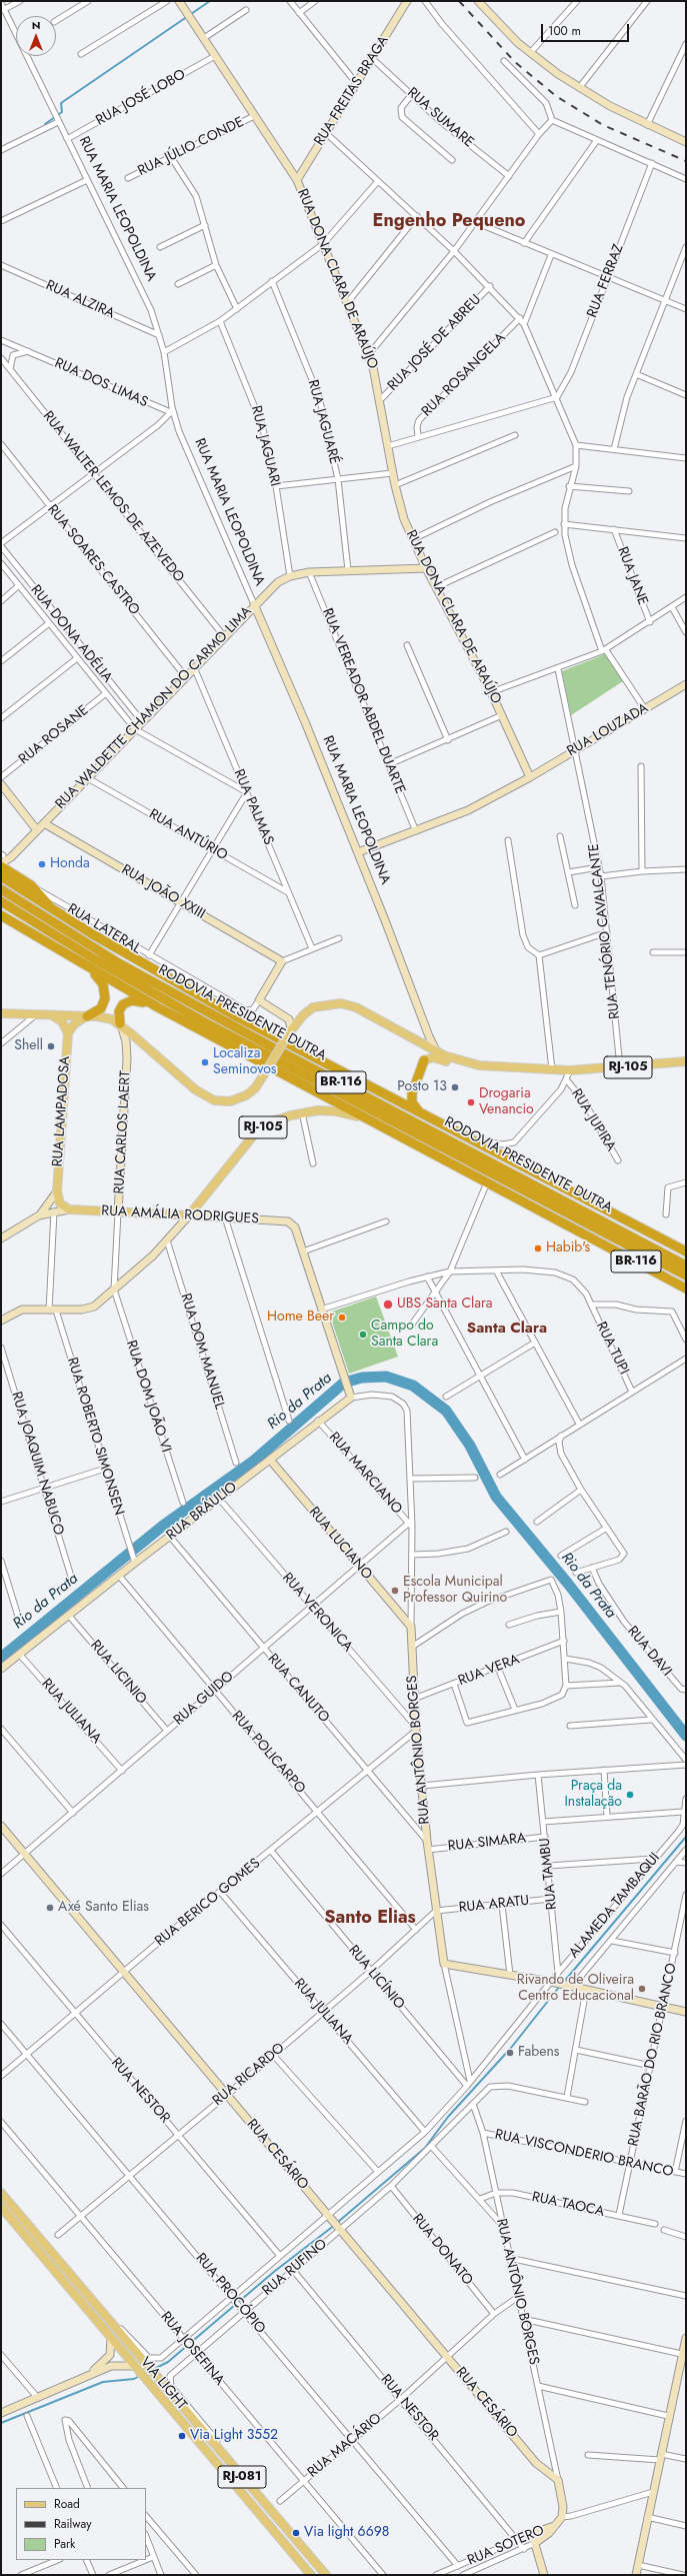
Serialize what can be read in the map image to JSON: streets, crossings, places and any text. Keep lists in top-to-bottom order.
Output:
{
  "streets": {
    "highway": ["RODOVIA PRESIDENTE DUTRA", "BR-116"],
    "main road": [
      "RJ-105",
      "RUA LAMPADOSA",
      "RUA AMÁLIA RODRIGUES",
      "VIA LIGHT",
      "RJ-081"
    ],
    "street": [
      "RUA FREITAS BRAGA",
      "RUA JOSÉ LOBO",
      "RUA SUMARE",
      "RUA JÚLIO CONDE",
      "RUA MARIA LEOPOLDINA",
      "RUA DONA CLARA DE ARAÚJO",
      "RUA FERRAZ",
      "RUA ALZIRA",
      "RUA JOSÉ DE ABREU",
      "RUA ROSANGELA",
      "RUA DOS LIMAS",
      "RUA JAGUARÉ",
      "RUA JAGUARI",
      "RUA WALTER LEMOS DE AZEVEDO",
      "RUA SOARES CASTRO",
      "RUA JANE",
      "RUA DONA ADÉLIA",
      "RUA VEREADOR ABDEL DUARTE",
      "RUA WALDETTE CHAMON DO CARMO LIMA",
      "RUA LOUZADA",
      "RUA ROSANE",
      "RUA PALMAS",
      "RUA ANTÚRIO",
      "RUA JOÃO XXIII",
      "RUA LATERAL",
      "RUA TENÓRIO CAVALCANTE",
      "RUA JUPIRA",
      "RUA CARLOS LAERT",
      "RUA TUPI",
      "RUA DOM MANUEL",
      "RUA DOM JOÃO VI",
      "RUA ROBERTO SIMONSEN",
      "RUA JOAQUIM NABUCO",
      "RUA MARCIANO",
      "RUA BRÁULIO",
      "RUA LUCIANO",
      "RUA VERONICA",
      "RUA DAVI",
      "RUA VERA",
      "RUA LICINIO",
      "RUA CANUTO",
      "RUA GUIDO",
      "RUA JULIANA",
      "RUA ANTÔNIO BORGES",
      "RUA POLICARPO",
      "RUA SIMARA",
      "RUA TAMBU",
      "RUA BERICO GOMES",
      "RUA ARATU",
      "ALAMEDA TAMBAQUI",
      "RUA LICÍNIO",
      "RUA BARÃO DO RIO BRANCO",
      "RUA RICARDO",
      "RUA NESTOR",
      "RUA VISCONDERIO BRANCO",
      "RUA CESÁRIO",
      "RUA TAOCA",
      "RUA DONATO",
      "RUA RUFINO",
      "RUA PROCÓPIO",
      "RUA JOSEFINA",
      "RUA MACÁRIO",
      "RUA SOTERO"
    ]
  },
  "crossings": [
    ["RUA FREITAS BRAGA", "RUA SUMARE"],
    ["RUA FREITAS BRAGA", "RUA DONA CLARA DE ARAÚJO"],
    ["RUA JOSÉ LOBO", "RUA MARIA LEOPOLDINA"],
    ["RUA JOSÉ LOBO", "RUA DONA CLARA DE ARAÚJO"],
    ["RUA JÚLIO CONDE", "RUA DONA CLARA DE ARAÚJO"],
    ["RUA MARIA LEOPOLDINA", "RUA ALZIRA"],
    ["RUA MARIA LEOPOLDINA", "RUA DOS LIMAS"],
    ["RUA MARIA LEOPOLDINA", "RUA WALDETTE CHAMON DO CARMO LIMA"],
    ["RUA MARIA LEOPOLDINA", "RUA LOUZADA"],
    ["RUA MARIA LEOPOLDINA", "RJ-105"],
    ["RUA DONA CLARA DE ARAÚJO", "RUA JOSÉ DE ABREU"],
    ["RUA DONA CLARA DE ARAÚJO", "RUA WALDETTE CHAMON DO CARMO LIMA"],
    ["RUA DONA CLARA DE ARAÚJO", "RUA LOUZADA"],
    ["RUA JAGUARÉ", "RUA WALDETTE CHAMON DO CARMO LIMA"],
    ["RUA JAGUARI", "RUA WALDETTE CHAMON DO CARMO LIMA"],
    ["RUA WALTER LEMOS DE AZEVEDO", "RUA WALDETTE CHAMON DO CARMO LIMA"],
    ["RUA SOARES CASTRO", "RUA WALDETTE CHAMON DO CARMO LIMA"],
    ["RUA DONA ADÉLIA", "RUA WALDETTE CHAMON DO CARMO LIMA"],
    ["RUA DONA ADÉLIA", "RUA ROSANE"],
    ["RUA VEREADOR ABDEL DUARTE", "RUA WALDETTE CHAMON DO CARMO LIMA"],
    ["RUA VEREADOR ABDEL DUARTE", "RUA LOUZADA"],
    ["RUA WALDETTE CHAMON DO CARMO LIMA", "RUA PALMAS"],
    ["RUA WALDETTE CHAMON DO CARMO LIMA", "RUA ANTÚRIO"],
    ["RUA WALDETTE CHAMON DO CARMO LIMA", "RUA JOÃO XXIII"],
    ["RUA LOUZADA", "RUA TENÓRIO CAVALCANTE"],
    ["RUA PALMAS", "RUA ANTÚRIO"],
    ["RUA TENÓRIO CAVALCANTE", "RJ-105"],
    ["RJ-105", "BR-116"],
    ["RJ-105", "RUA CARLOS LAERT"],
    ["RJ-105", "RUA AMÁLIA RODRIGUES"],
    ["RUA CARLOS LAERT", "RUA AMÁLIA RODRIGUES"],
    ["RUA CARLOS LAERT", "RUA DOM JOÃO VI"],
    ["RUA ROBERTO SIMONSEN", "RUA BRÁULIO"],
    ["RUA MARCIANO", "RUA BRÁULIO"],
    ["RUA MARCIANO", "RUA GUIDO"],
    ["RUA MARCIANO", "RUA ANTÔNIO BORGES"],
    ["RUA BRÁULIO", "RUA LUCIANO"],
    ["RUA BRÁULIO", "RUA VERONICA"],
    ["RUA BRÁULIO", "RUA LICINIO"],
    ["RUA BRÁULIO", "RUA CANUTO"],
    ["RUA BRÁULIO", "RUA JULIANA"],
    ["RUA BRÁULIO", "RUA ANTÔNIO BORGES"],
    ["RUA BRÁULIO", "RUA POLICARPO"],
    ["RUA LUCIANO", "RUA GUIDO"],
    ["RUA LUCIANO", "RUA ANTÔNIO BORGES"],
    ["RUA VERONICA", "RUA GUIDO"],
    ["RUA VERONICA", "RUA ANTÔNIO BORGES"],
    ["RUA VERONICA", "RUA BERICO GOMES"],
    ["RUA VERA", "RUA ANTÔNIO BORGES"],
    ["RUA LICINIO", "RUA GUIDO"],
    ["RUA CANUTO", "RUA GUIDO"],
    ["RUA CANUTO", "RUA ANTÔNIO BORGES"],
    ["RUA CANUTO", "RUA BERICO GOMES"],
    ["RUA GUIDO", "RUA JULIANA"],
    ["RUA GUIDO", "RUA ANTÔNIO BORGES"],
    ["RUA GUIDO", "RUA POLICARPO"],
    ["RUA GUIDO", "RUA CESÁRIO"],
    ["RUA JULIANA", "RUA BERICO GOMES"],
    ["RUA JULIANA", "RUA RICARDO"],
    ["RUA JULIANA", "RUA RUFINO"],
    ["RUA ANTÔNIO BORGES", "RUA SIMARA"],
    ["RUA ANTÔNIO BORGES", "RUA BERICO GOMES"],
    ["RUA ANTÔNIO BORGES", "RUA ARATU"],
    ["RUA ANTÔNIO BORGES", "ALAMEDA TAMBAQUI"],
    ["RUA ANTÔNIO BORGES", "RUA LICÍNIO"],
    ["RUA ANTÔNIO BORGES", "RUA RICARDO"],
    ["RUA ANTÔNIO BORGES", "RUA VISCONDERIO BRANCO"],
    ["RUA ANTÔNIO BORGES", "RUA CESÁRIO"],
    ["RUA ANTÔNIO BORGES", "RUA TAOCA"],
    ["RUA ANTÔNIO BORGES", "RUA RUFINO"],
    ["RUA ANTÔNIO BORGES", "RUA MACÁRIO"],
    ["RUA POLICARPO", "RUA BERICO GOMES"],
    ["RUA POLICARPO", "RUA RICARDO"],
    ["RUA SIMARA", "RUA TAMBU"],
    ["RUA TAMBU", "RUA ARATU"],
    ["RUA TAMBU", "ALAMEDA TAMBAQUI"],
    ["RUA BERICO GOMES", "RUA LICÍNIO"],
    ["RUA BERICO GOMES", "RUA NESTOR"],
    ["RUA BERICO GOMES", "RUA CESÁRIO"],
    ["RUA BERICO GOMES", "RUA PROCÓPIO"],
    ["RUA ARATU", "RUA RICARDO"],
    ["ALAMEDA TAMBAQUI", "RUA LICÍNIO"],
    ["ALAMEDA TAMBAQUI", "RUA RUFINO"],
    ["RUA LICÍNIO", "RUA RICARDO"],
    ["RUA LICÍNIO", "RUA RUFINO"],
    ["RUA BARÃO DO RIO BRANCO", "RUA VISCONDERIO BRANCO"],
    ["RUA BARÃO DO RIO BRANCO", "RUA TAOCA"],
    ["RUA RICARDO", "RUA NESTOR"],
    ["RUA RICARDO", "RUA CESÁRIO"],
    ["RUA RICARDO", "RUA PROCÓPIO"],
    ["RUA RICARDO", "RUA JOSEFINA"],
    ["RUA NESTOR", "RUA RUFINO"],
    ["RUA NESTOR", "RUA MACÁRIO"],
    ["RUA NESTOR", "RUA SOTERO"],
    ["RUA CESÁRIO", "RUA RUFINO"],
    ["RUA CESÁRIO", "RUA MACÁRIO"],
    ["RUA DONATO", "RUA RUFINO"],
    ["RUA DONATO", "RUA MACÁRIO"],
    ["RUA RUFINO", "RUA PROCÓPIO"],
    ["RUA RUFINO", "RUA JOSEFINA"],
    ["RUA RUFINO", "VIA LIGHT"],
    ["RUA PROCÓPIO", "RUA MACÁRIO"],
    ["RUA PROCÓPIO", "RUA SOTERO"],
    ["RUA JOSEFINA", "RUA MACÁRIO"]
  ],
  "districts": ["Engenho Pequeno", "Santa Clara", "Santo Elias"],
  "water": ["Rio da Prata"],
  "places": [
    "Honda",
    "Shell",
    "Localiza Seminovos",
    "Posto 13",
    "Drogaria Venancio",
    "Habib's",
    "UBS Santa Clara",
    "Home Beer",
    "Campo do Santa Clara",
    "Escola Municipal Professor Quirino",
    "Praça da Instalação",
    "Axé Santo Elias",
    "Rivando de Oliveira Centro Educacional",
    "Fabens",
    "Via Light 3552",
    "Via light 6698"
  ],
  "legend": ["Road", "Railway", "Park"],
  "scale_bar": "100 m",
  "north": "top"
}
